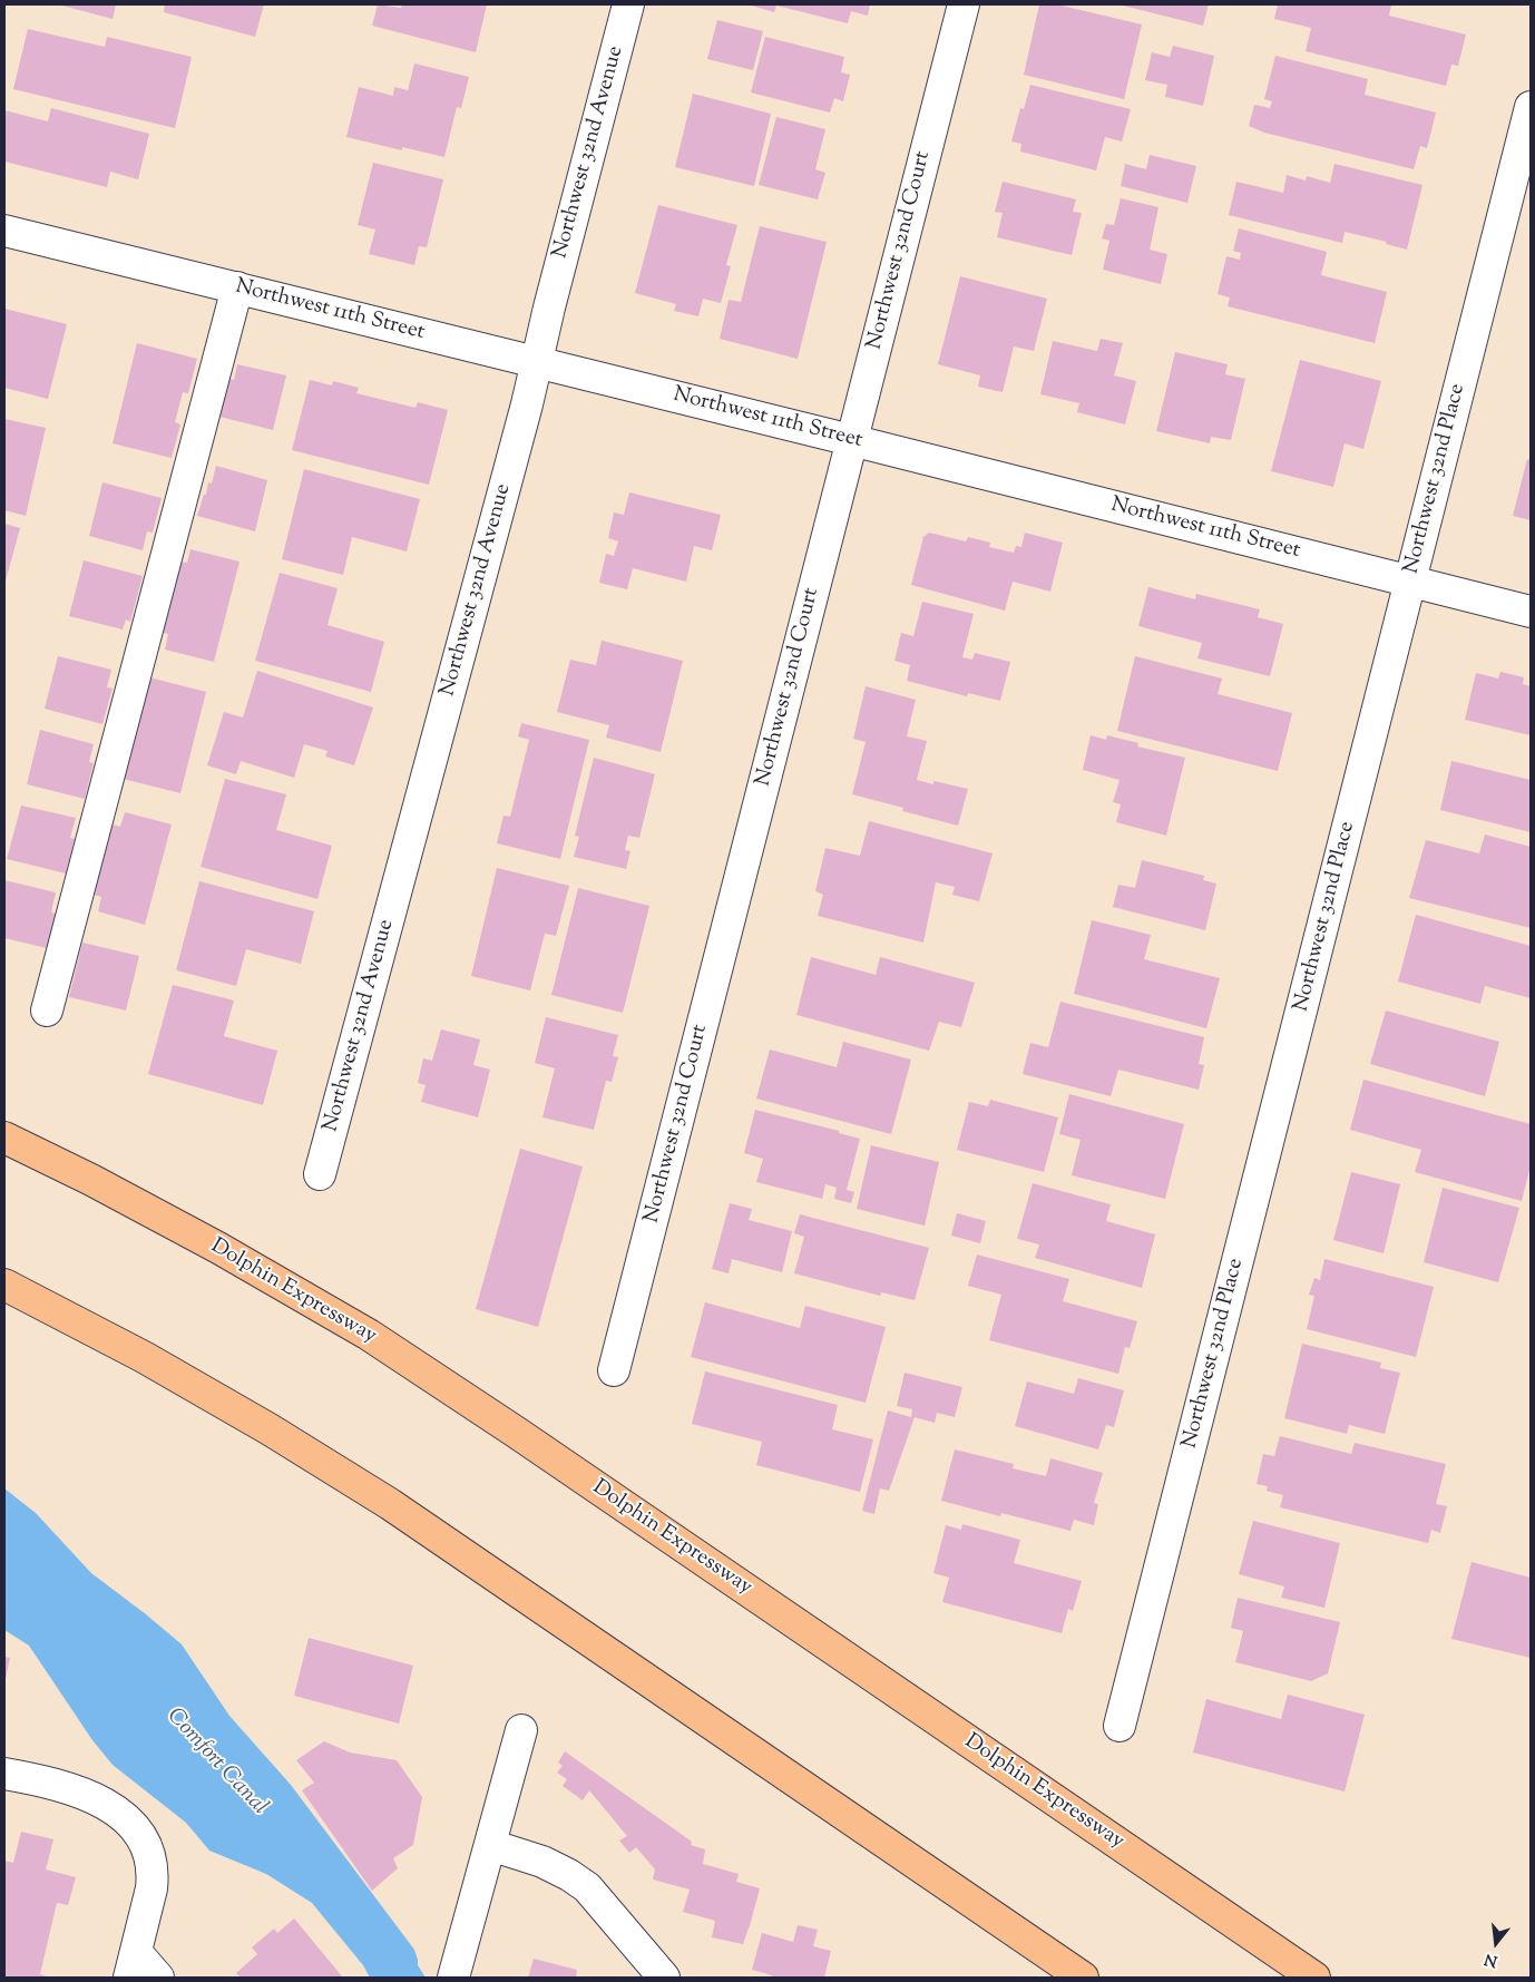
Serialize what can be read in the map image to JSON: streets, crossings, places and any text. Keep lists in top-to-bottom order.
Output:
{
  "streets": {
    "highway": ["Dolphin Expressway"],
    "street": [
      "Northwest 32nd Avenue",
      "Northwest 32nd Court",
      "Northwest 11th Street",
      "Northwest 32nd Place"
    ]
  },
  "crossings": [
    ["Northwest 32nd Avenue", "Northwest 11th Street"],
    ["Northwest 32nd Court", "Northwest 11th Street"],
    ["Northwest 11th Street", "Northwest 32nd Place"]
  ],
  "water": ["Comfort Canal"],
  "north": "bottom"
}
